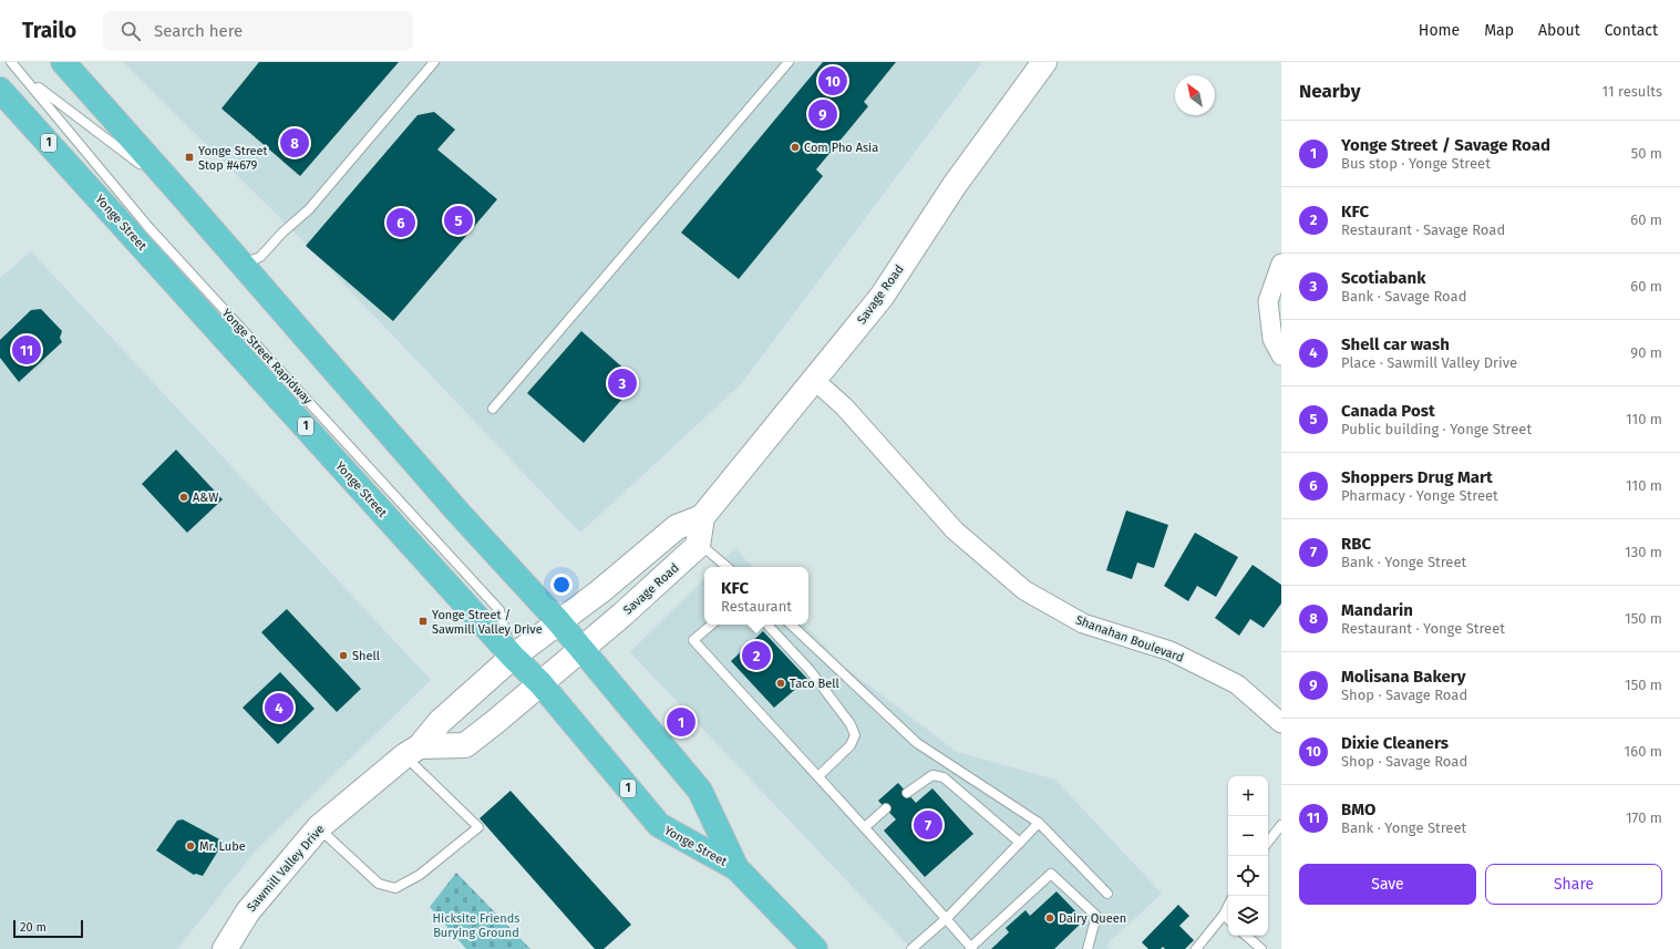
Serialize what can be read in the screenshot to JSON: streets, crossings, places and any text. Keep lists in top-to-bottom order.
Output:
{
  "streets": {
    "main road": ["1", "Yonge Street"],
    "street": ["Savage Road", "Shanahan Boulevard", "Sawmill Valley Drive"],
    "lane": ["Yonge Street Rapidway"]
  },
  "crossings": [
    ["Yonge Street", "Savage Road"],
    ["Yonge Street", "Yonge Street Rapidway"],
    ["Yonge Street", "Sawmill Valley Drive"],
    ["Savage Road", "Shanahan Boulevard"],
    ["Yonge Street Rapidway", "Sawmill Valley Drive"]
  ],
  "parks": ["Hicksite Friends Burying Ground"],
  "places": {
    "other": [
      "Com Pho Asia",
      "A&W",
      "Shell",
      "Taco Bell",
      "Mr. Lube",
      "Dairy Queen"
    ],
    "transit": ["Yonge Street Stop #4679", "Yonge Street / Sawmill Valley Drive"]
  },
  "scale_bar": "20 m",
  "north": "top left",
  "page": {
    "header": "Trailo",
    "search": "Search here",
    "nav": [
      "Home",
      "Map",
      "About",
      "Contact"
    ],
    "heading": ["Nearby", "11 results"],
    "pins": [
      "10",
      "9",
      "8",
      "5",
      "6",
      "11",
      "3",
      "2",
      "4",
      "1",
      "7"
    ],
    "list": [
      {
        "mark": "1",
        "name": "Yonge Street / Savage Road",
        "note": "Bus stop · Yonge Street",
        "value": "50 m"
      },
      {
        "mark": "2",
        "name": "KFC",
        "note": "Restaurant · Savage Road",
        "value": "60 m"
      },
      {
        "mark": "3",
        "name": "Scotiabank",
        "note": "Bank · Savage Road",
        "value": "60 m"
      },
      {
        "mark": "4",
        "name": "Shell car wash",
        "note": "Place · Sawmill Valley Drive",
        "value": "90 m"
      },
      {
        "mark": "5",
        "name": "Canada Post",
        "note": "Public building · Yonge Street",
        "value": "110 m"
      },
      {
        "mark": "6",
        "name": "Shoppers Drug Mart",
        "note": "Pharmacy · Yonge Street",
        "value": "110 m"
      },
      {
        "mark": "7",
        "name": "RBC",
        "note": "Bank · Yonge Street",
        "value": "130 m"
      },
      {
        "mark": "8",
        "name": "Mandarin",
        "note": "Restaurant · Yonge Street",
        "value": "150 m"
      },
      {
        "mark": "9",
        "name": "Molisana Bakery",
        "note": "Shop · Savage Road",
        "value": "150 m"
      },
      {
        "mark": "10",
        "name": "Dixie Cleaners",
        "note": "Shop · Savage Road",
        "value": "160 m"
      },
      {
        "mark": "11",
        "name": "BMO",
        "note": "Bank · Yonge Street",
        "value": "170 m"
      }
    ],
    "popup": ["KFC", "Restaurant"],
    "map_buttons": ["+", "−"],
    "buttons": ["Save", "Share"],
    "scale": "20 m"
  }
}
